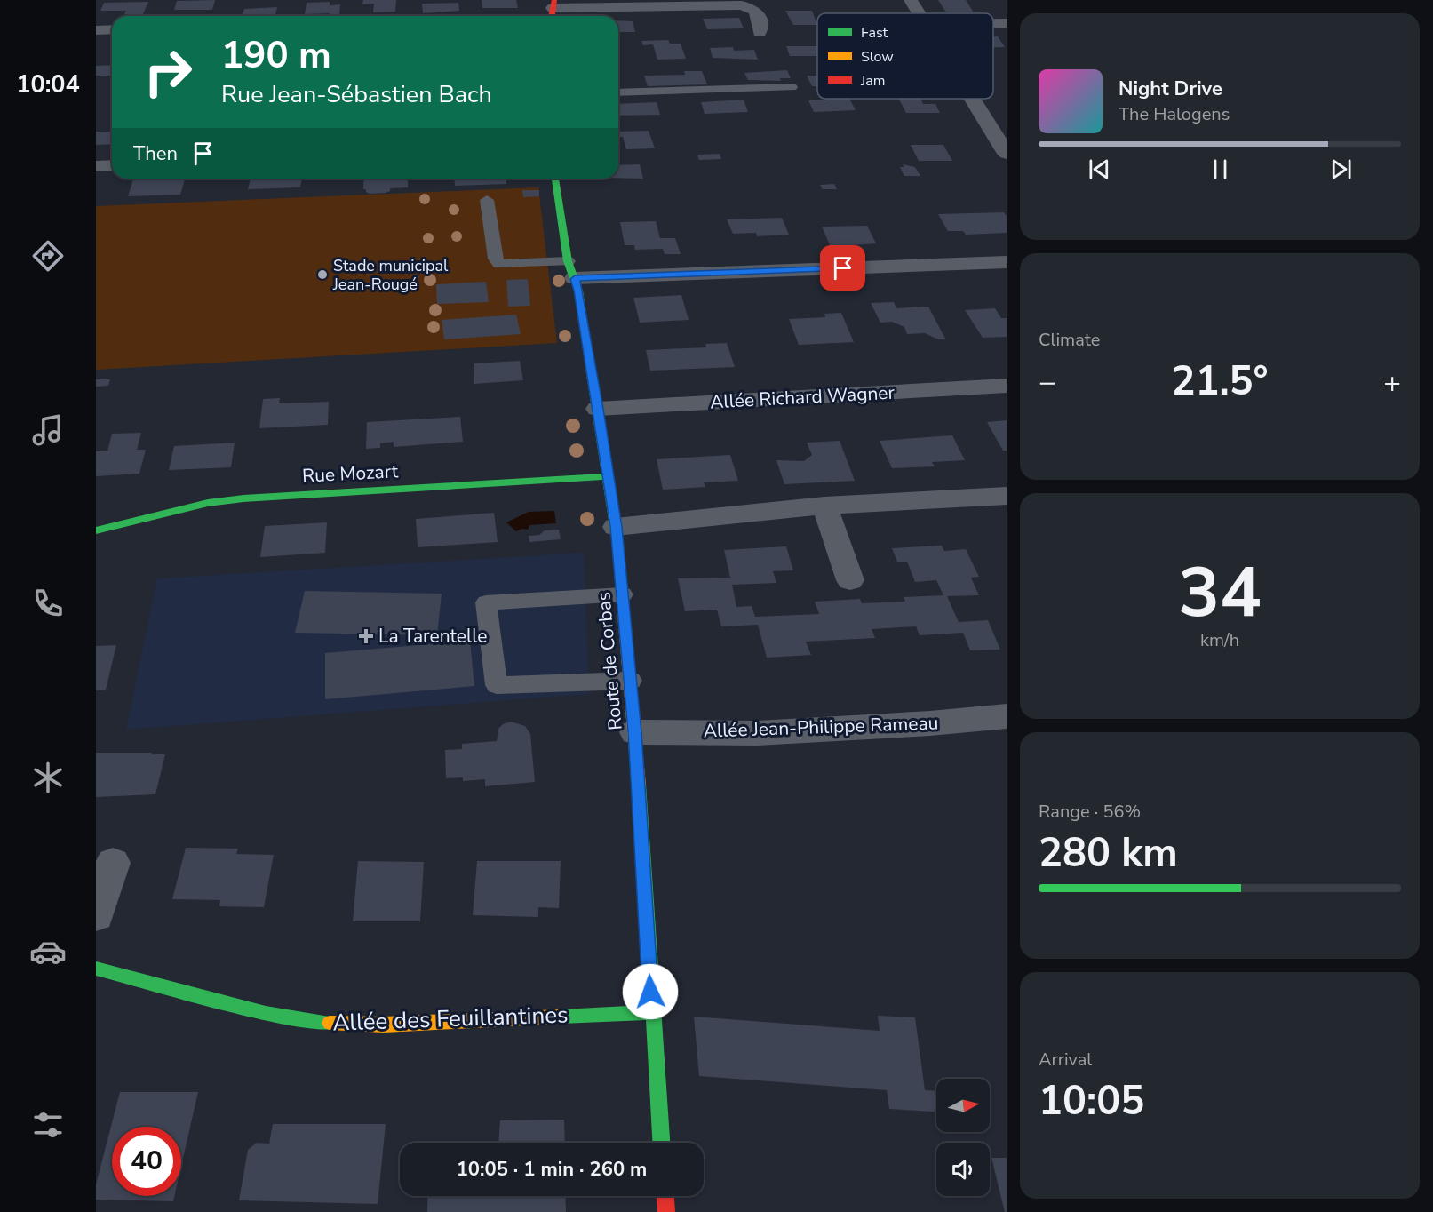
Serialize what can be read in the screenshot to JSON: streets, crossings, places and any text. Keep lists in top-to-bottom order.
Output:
{
  "streets": {
    "street": [
      "Allée Richard Wagner",
      "Rue Mozart",
      "Route de Corbas",
      "Allée Jean-Philippe Rameau",
      "Allée des Feuillantines"
    ]
  },
  "crossings": [
    ["Allée Richard Wagner", "Route de Corbas"],
    ["Rue Mozart", "Route de Corbas"],
    ["Route de Corbas", "Allée Jean-Philippe Rameau"],
    ["Route de Corbas", "Allée des Feuillantines"]
  ],
  "places": {
    "other": ["Stade municipal Jean-Rougé"],
    "health": ["La Tarentelle"]
  },
  "legend": ["Fast", "Slow", "Jam"],
  "north": "right",
  "page": {
    "tabs": "10:04",
    "turn": ["190 m", "Rue Jean-Sébastien Bach"],
    "song": ["Night Drive", "The Halogens"],
    "then": "Then",
    "tile": [
      "Climate",
      ["34", "km/h"],
      ["Range · 56%", "280 km"],
      ["Arrival", "10:05"]
    ],
    "heat": ["−", "21.5°", "+"],
    "limit": "40",
    "trip": "10:05 · 1 min · 260 m"
  }
}
